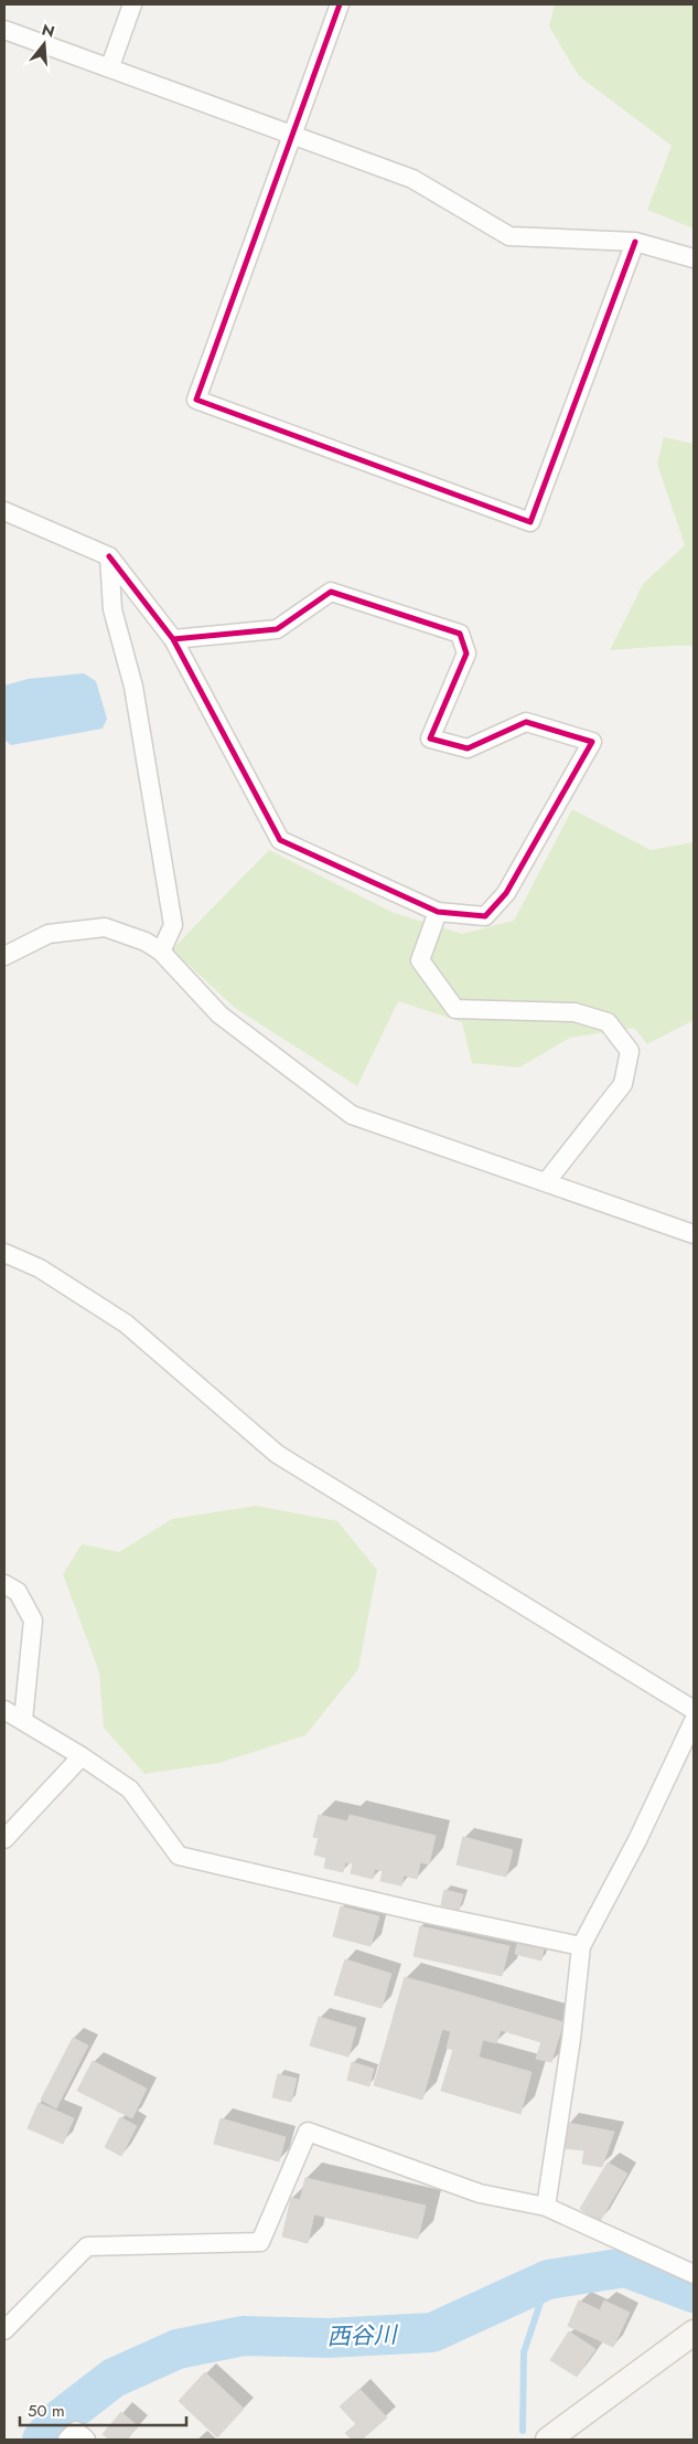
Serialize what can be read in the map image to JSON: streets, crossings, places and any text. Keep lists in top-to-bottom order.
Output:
{
  "water": ["西谷川"],
  "scale_bar": "50 m",
  "north": "top"
}
